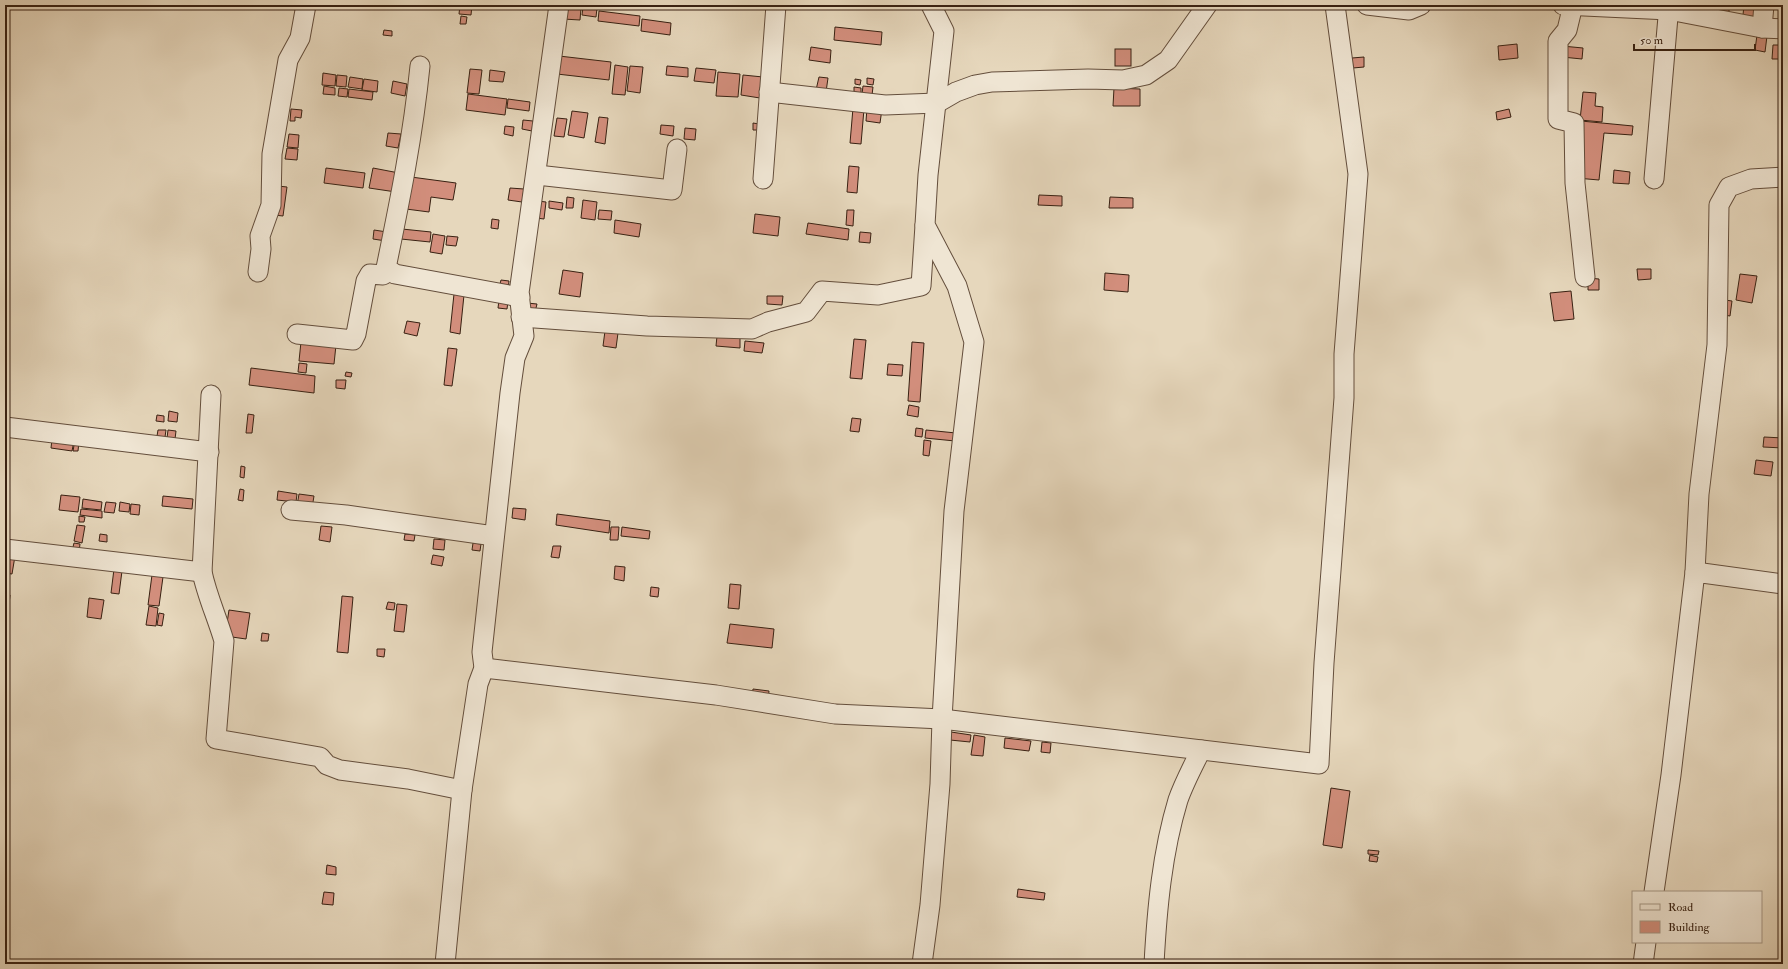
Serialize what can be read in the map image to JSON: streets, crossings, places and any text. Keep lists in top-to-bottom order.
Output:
{
  "legend": ["Road", "Building"],
  "scale_bar": "50 m"
}
